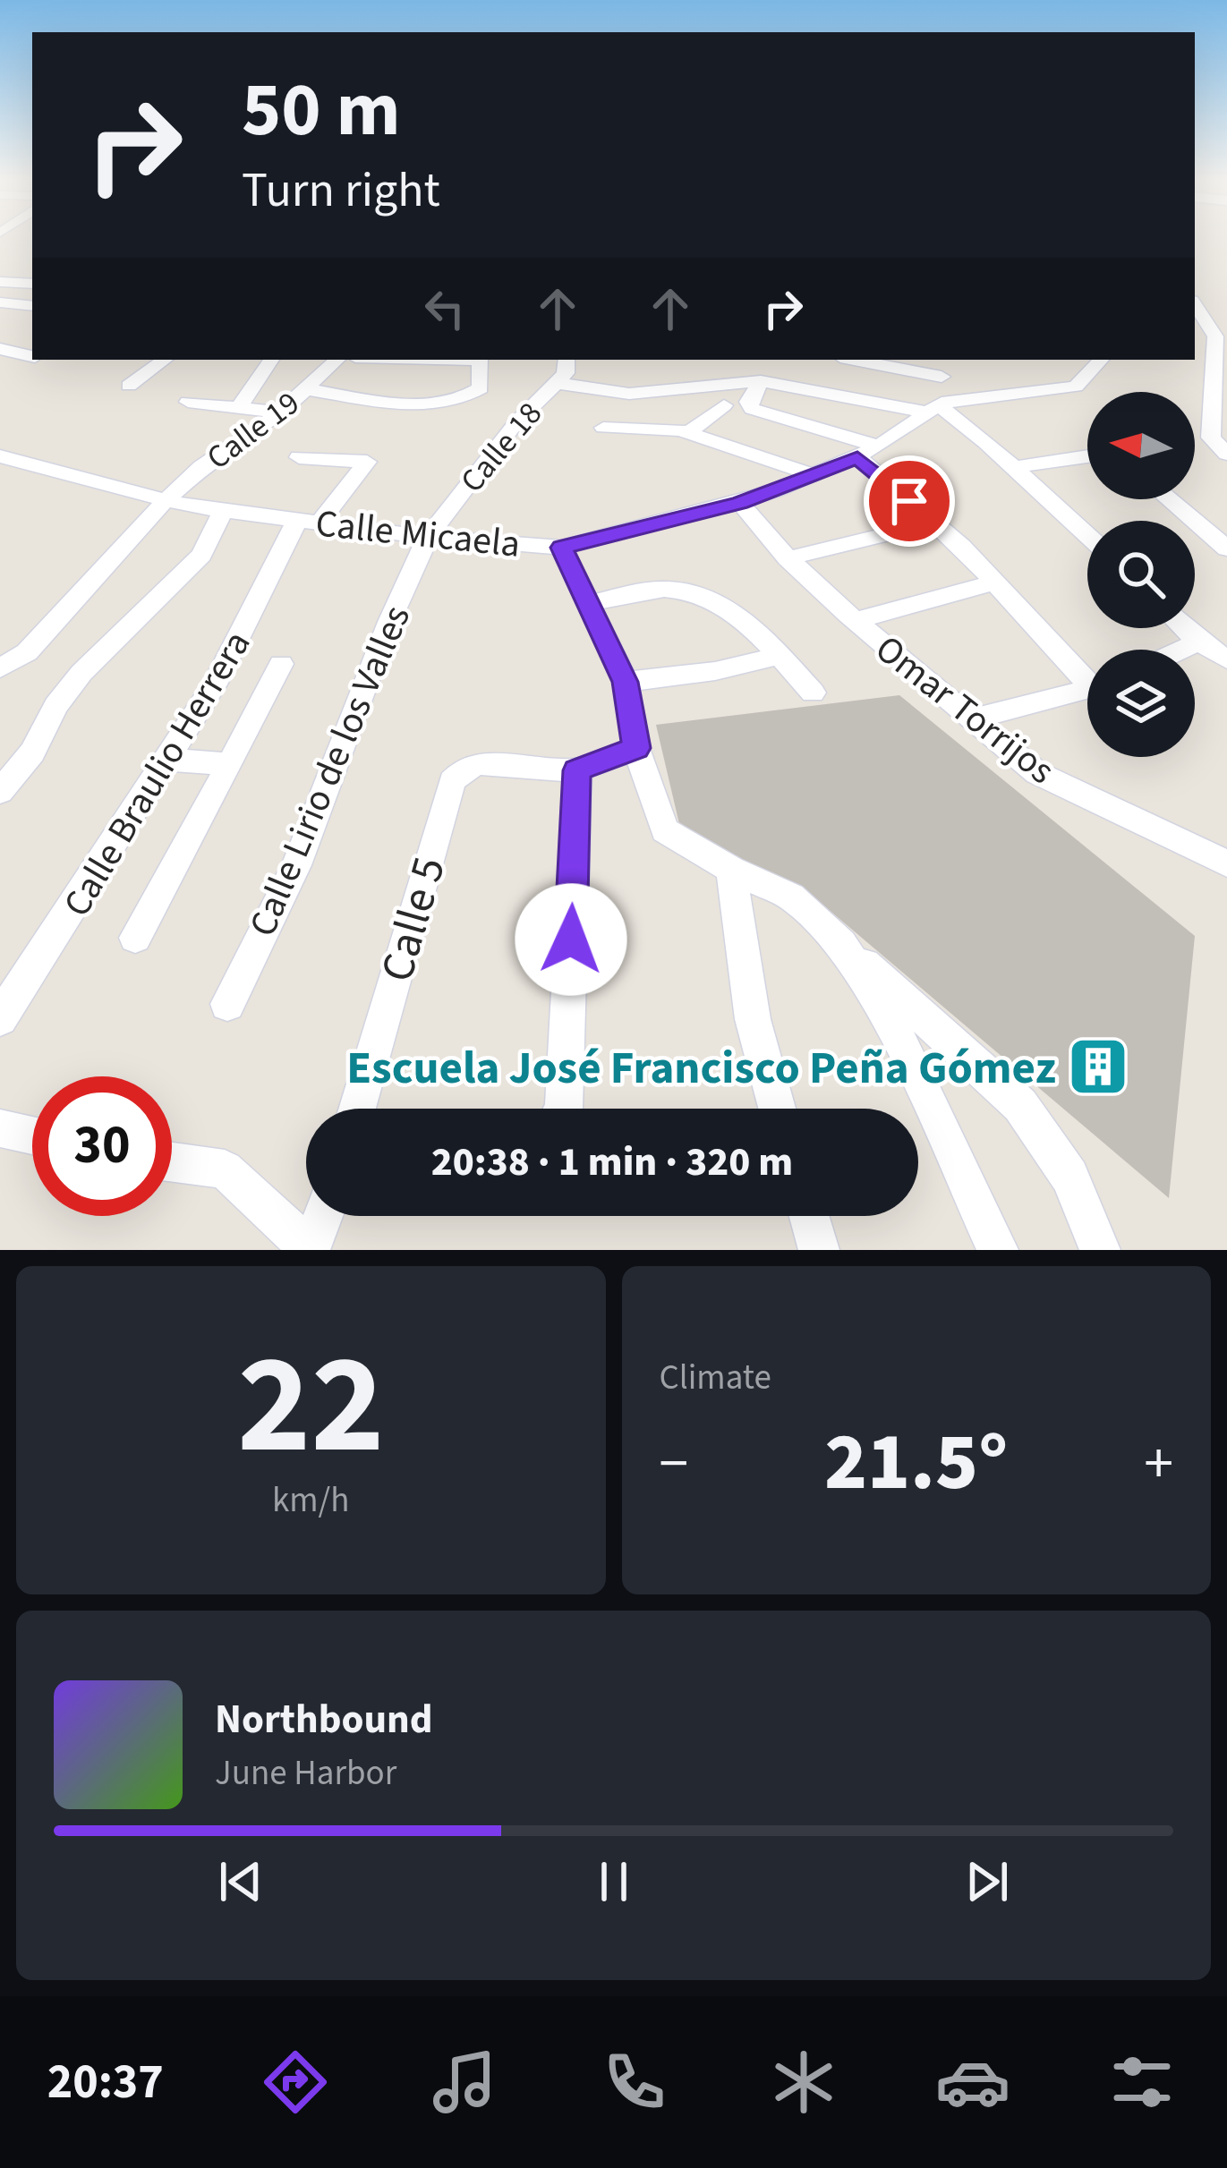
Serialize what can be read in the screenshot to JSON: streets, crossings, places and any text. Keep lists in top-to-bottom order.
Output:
{
  "streets": {
    "street": [
      "Calle 19",
      "Calle 18",
      "Calle Micaela",
      "Omar Torrijos",
      "Calle Lirio de los Valles",
      "Calle Braulio Herrera",
      "Calle 5"
    ]
  },
  "crossings": [
    ["Calle 19", "Calle Micaela"],
    ["Calle 18", "Calle Micaela"],
    ["Calle 18", "Calle Lirio de los Valles"],
    ["Calle Micaela", "Omar Torrijos"],
    ["Calle Micaela", "Calle Lirio de los Valles"],
    ["Calle Micaela", "Calle Braulio Herrera"]
  ],
  "places": {
    "building": ["Escuela José Francisco Peña Gómez"]
  },
  "north": "left",
  "page": {
    "turn": ["50 m", "Turn right"],
    "limit": "30",
    "trip": "20:38 · 1 min · 320 m",
    "tile": [
      ["22", "km/h"],
      "Climate"
    ],
    "heat": ["−", "21.5°", "+"],
    "song": ["Northbound", "June Harbor"],
    "tabs": "20:37"
  }
}
